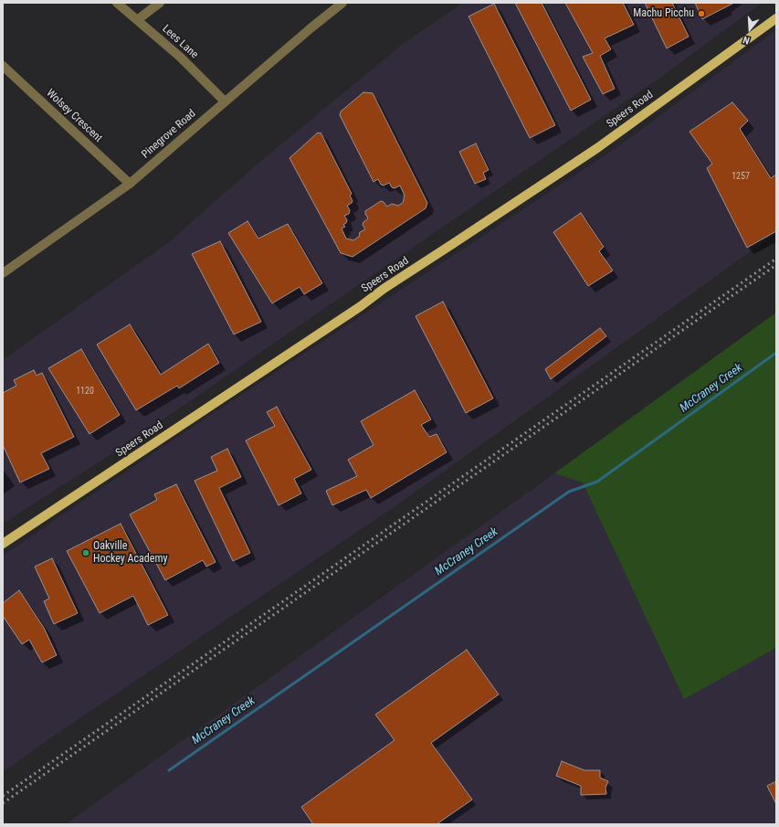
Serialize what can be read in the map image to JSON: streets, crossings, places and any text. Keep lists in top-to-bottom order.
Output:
{
  "streets": {
    "main road": ["Speers Road"],
    "street": ["Lees Lane", "Wolsey Crescent", "Pinegrove Road"]
  },
  "crossings": [
    ["Lees Lane", "Pinegrove Road"],
    ["Wolsey Crescent", "Pinegrove Road"]
  ],
  "water": ["McCraney Creek"],
  "places": ["Machu Picchu", "Oakville Hockey Academy"],
  "house_numbers": ["1257", "1120"],
  "north": "bottom"
}
